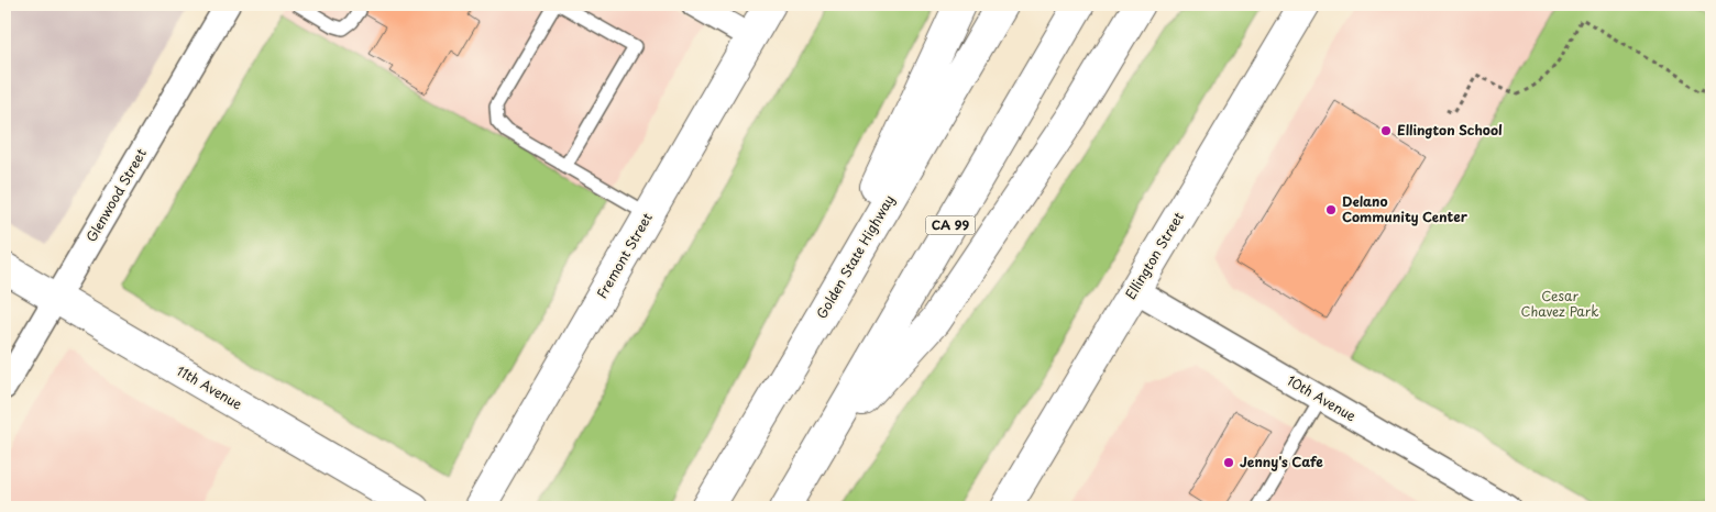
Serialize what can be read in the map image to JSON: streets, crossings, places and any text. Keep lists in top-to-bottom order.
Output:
{
  "streets": {
    "main road": [
      "CA 99",
      "Fremont Street",
      "Ellington Street",
      "Golden State Highway",
      "11th Avenue"
    ],
    "street": ["Glenwood Street", "10th Avenue"]
  },
  "crossings": [
    ["Glenwood Street", "11th Avenue"],
    ["Ellington Street", "10th Avenue"]
  ],
  "parks": ["Cesar Chavez Park"],
  "places": ["Ellington School", "Delano Community Center", "Jenny's Cafe"]
}
